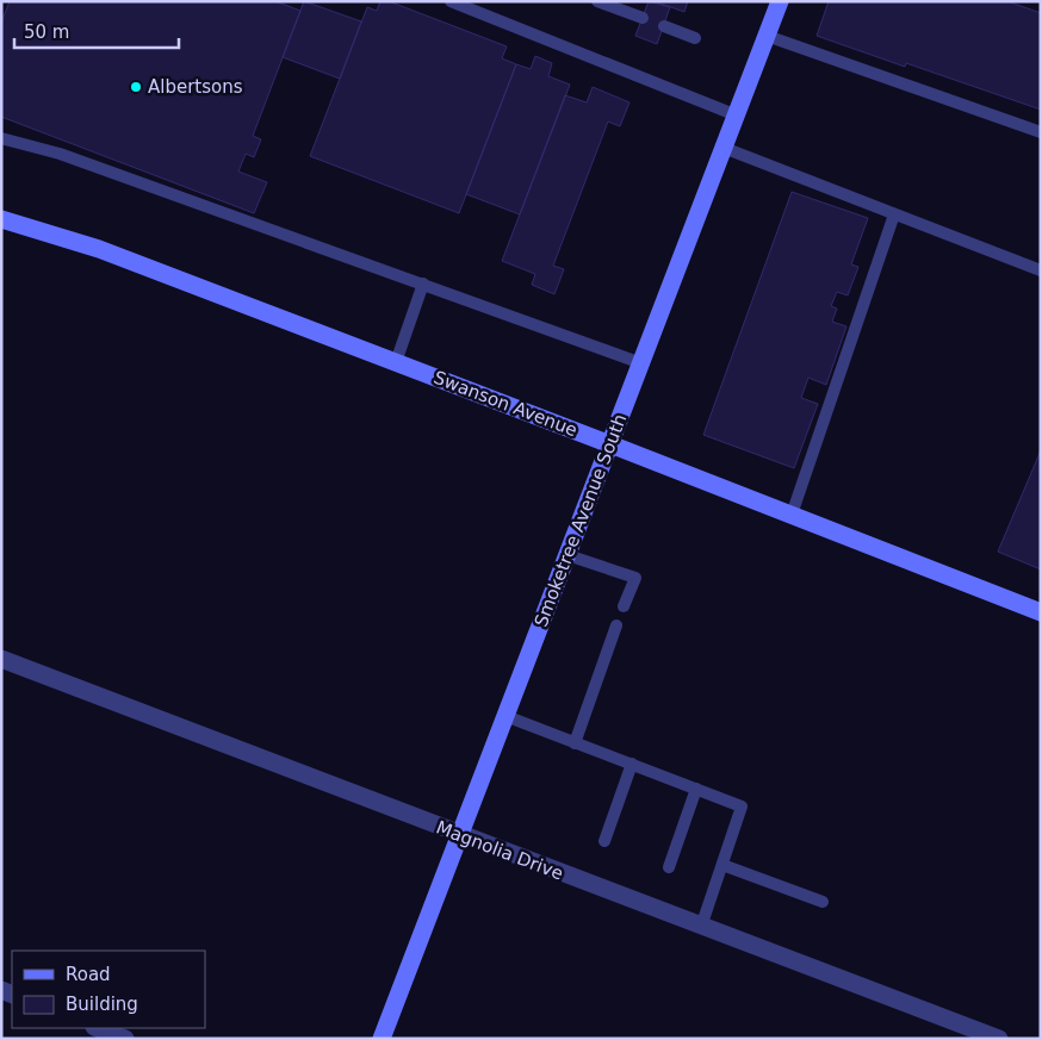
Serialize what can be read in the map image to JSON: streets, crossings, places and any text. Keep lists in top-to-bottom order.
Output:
{
  "streets": {
    "street": ["Swanson Avenue", "Smoketree Avenue South", "Magnolia Drive"]
  },
  "crossings": [
    ["Swanson Avenue", "Smoketree Avenue South"],
    ["Smoketree Avenue South", "Magnolia Drive"]
  ],
  "places": ["Albertsons"],
  "legend": ["Road", "Building"],
  "scale_bar": "50 m"
}
